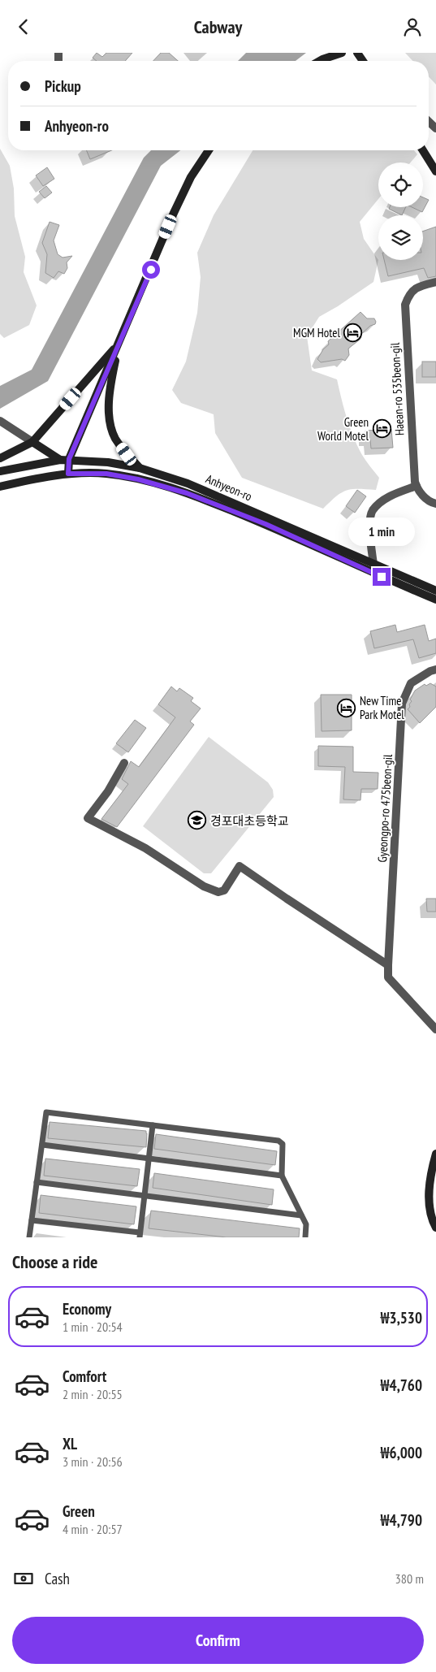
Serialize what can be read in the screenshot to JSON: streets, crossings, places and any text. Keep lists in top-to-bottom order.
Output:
{
  "streets": {
    "street": ["Haean-ro 535beon-gil", "Anhyeon-ro", "Gyeongpo-ro 475beon-gil"]
  },
  "places": {
    "hotel": ["MGM Hotel", "Green World Motel", "New Time Park Motel"],
    "school or university": ["경포대초등학교"]
  },
  "page": {
    "header": "Cabway",
    "banner": ["Pickup", "Anhyeon-ro"],
    "bubble": "1 min",
    "heading": "Choose a ride",
    "list": [
      {
        "name": "Economy",
        "note": "1 min · 20:54",
        "value": "₩3,530"
      },
      {
        "name": "Comfort",
        "note": "2 min · 20:55",
        "value": "₩4,760"
      },
      {
        "name": "XL",
        "note": "3 min · 20:56",
        "value": "₩6,000"
      },
      {
        "name": "Green",
        "note": "4 min · 20:57",
        "value": "₩4,790"
      }
    ],
    "pay": ["Cash", "380 m"],
    "buttons": "Confirm"
  }
}
